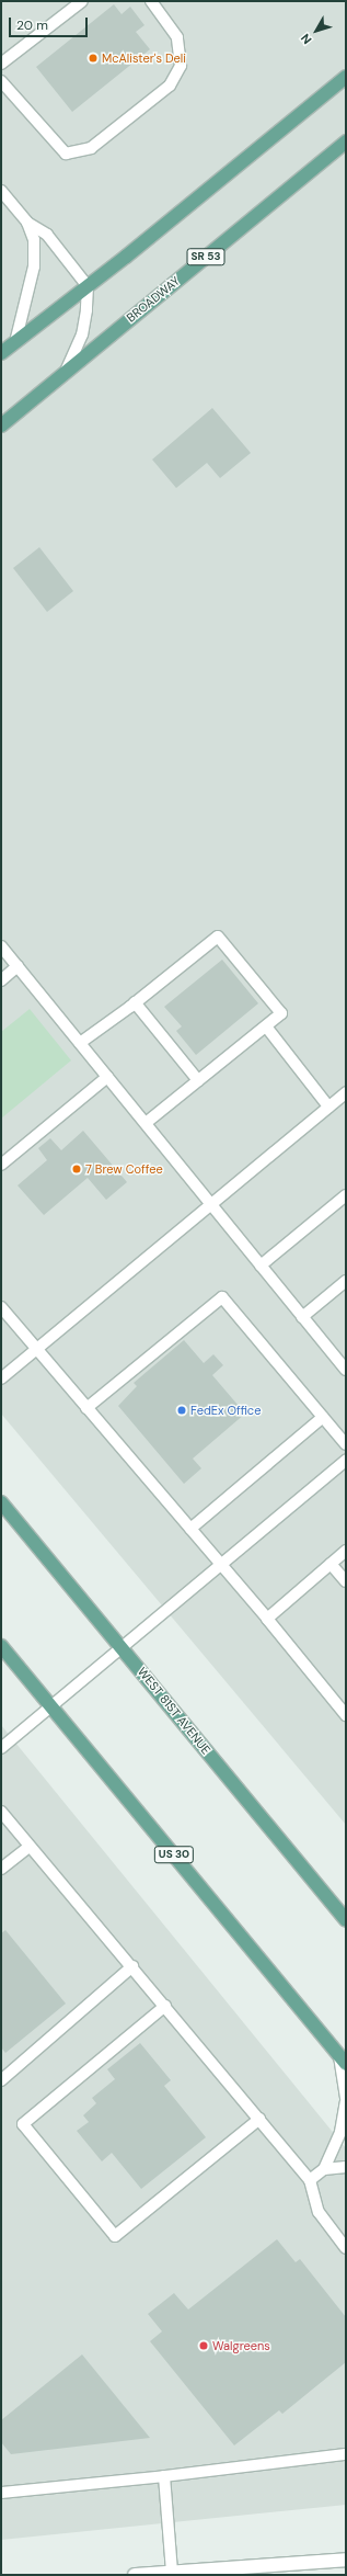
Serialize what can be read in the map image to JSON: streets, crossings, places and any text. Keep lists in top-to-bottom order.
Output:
{
  "streets": {
    "main road": [
      "SR 53",
      "BROADWAY",
      "WEST 81ST AVENUE",
      "US 30"
    ]
  },
  "places": [
    "McAlister's Deli",
    "7 Brew Coffee",
    "FedEx Office",
    "Walgreens"
  ],
  "scale_bar": "20 m",
  "north": "bottom left"
}
